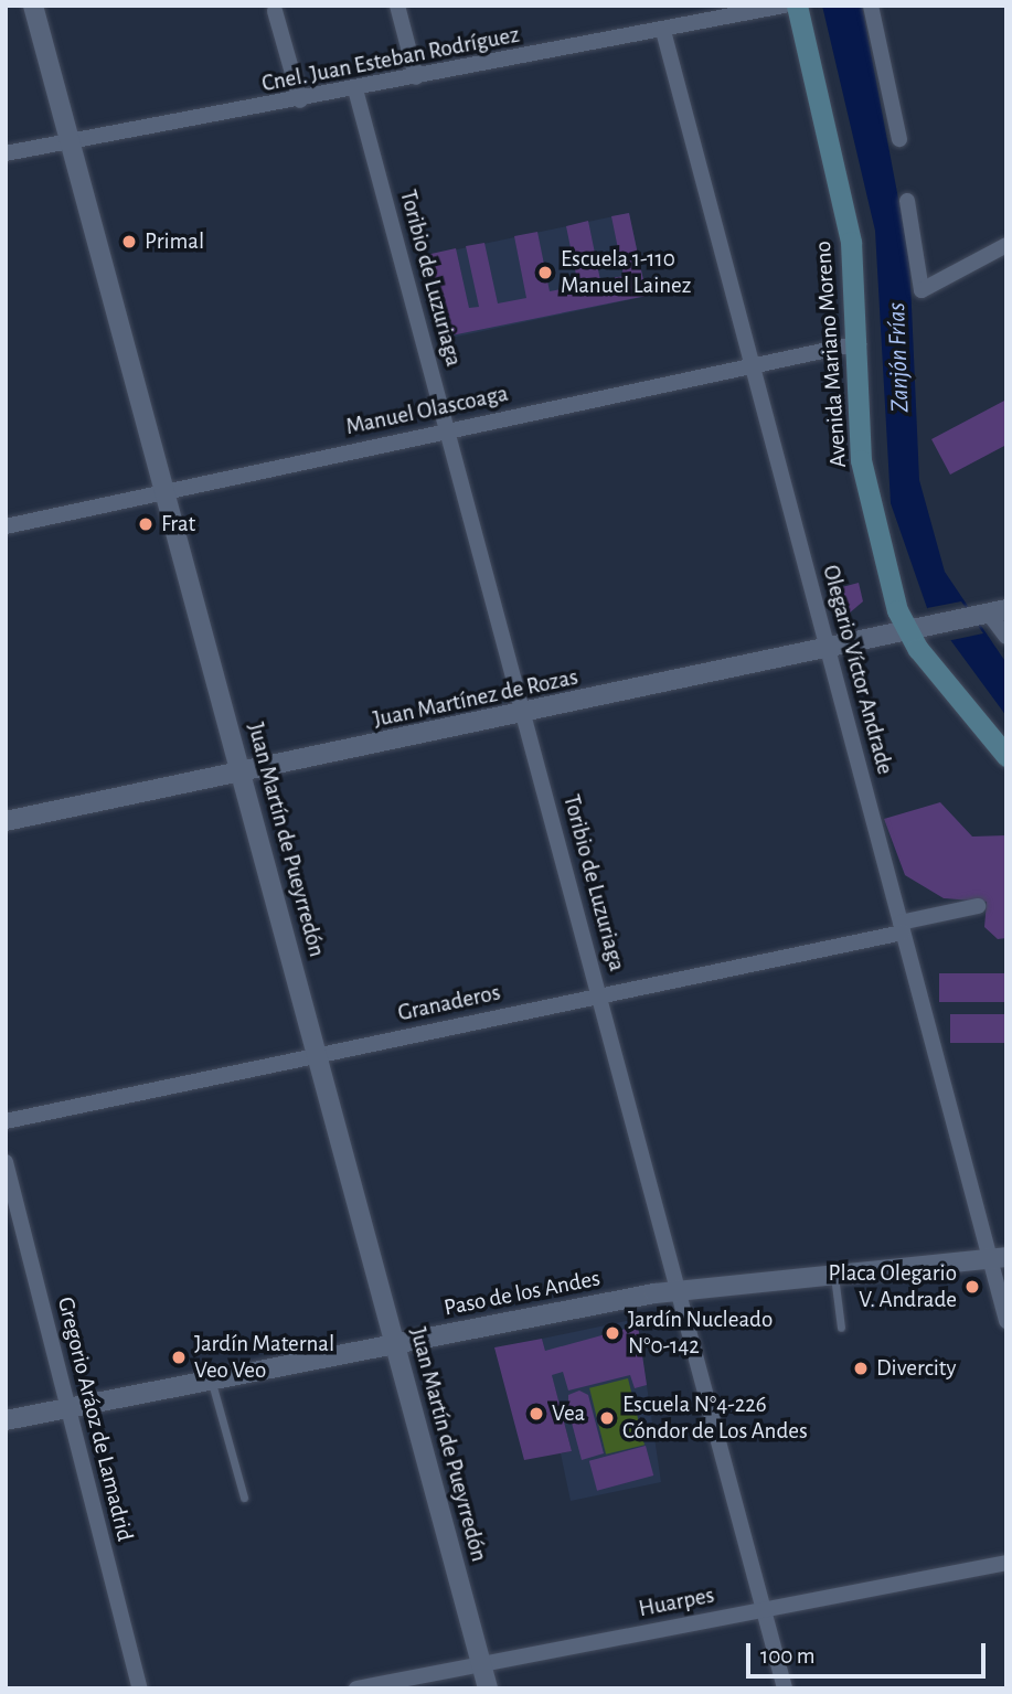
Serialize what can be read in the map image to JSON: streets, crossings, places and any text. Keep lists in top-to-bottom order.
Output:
{
  "streets": {
    "main road": ["Avenida Mariano Moreno"],
    "street": [
      "Cnel. Juan Esteban Rodríguez",
      "Toribio de Luzuriaga",
      "Manuel Olascoaga",
      "Olegario Víctor Andrade",
      "Juan Martínez de Rozas",
      "Juan Martín de Pueyrredón",
      "Granaderos",
      "Paso de los Andes",
      "Gregorio Aráoz de Lamadrid",
      "Huarpes"
    ]
  },
  "crossings": [
    ["Cnel. Juan Esteban Rodríguez", "Toribio de Luzuriaga"],
    ["Cnel. Juan Esteban Rodríguez", "Olegario Víctor Andrade"],
    ["Cnel. Juan Esteban Rodríguez", "Juan Martín de Pueyrredón"],
    ["Toribio de Luzuriaga", "Manuel Olascoaga"],
    ["Toribio de Luzuriaga", "Juan Martínez de Rozas"],
    ["Toribio de Luzuriaga", "Granaderos"],
    ["Toribio de Luzuriaga", "Paso de los Andes"],
    ["Toribio de Luzuriaga", "Huarpes"],
    ["Avenida Mariano Moreno", "Manuel Olascoaga"],
    ["Avenida Mariano Moreno", "Juan Martínez de Rozas"],
    ["Manuel Olascoaga", "Olegario Víctor Andrade"],
    ["Manuel Olascoaga", "Juan Martín de Pueyrredón"],
    ["Olegario Víctor Andrade", "Juan Martínez de Rozas"],
    ["Olegario Víctor Andrade", "Granaderos"],
    ["Olegario Víctor Andrade", "Paso de los Andes"],
    ["Juan Martínez de Rozas", "Juan Martín de Pueyrredón"],
    ["Juan Martín de Pueyrredón", "Granaderos"],
    ["Juan Martín de Pueyrredón", "Paso de los Andes"],
    ["Juan Martín de Pueyrredón", "Huarpes"],
    ["Paso de los Andes", "Gregorio Aráoz de Lamadrid"]
  ],
  "water": ["Zanjón Frías"],
  "places": [
    "Primal",
    "Escuela 1-110 Manuel Lainez",
    "Frat",
    "Placa Olegario V. Andrade",
    "Jardín Nucleado N°0-142",
    "Jardín Maternal Veo Veo",
    "Divercity",
    "Vea",
    "Escuela N°4-226 Cóndor de Los Andes"
  ],
  "scale_bar": "100 m"
}
